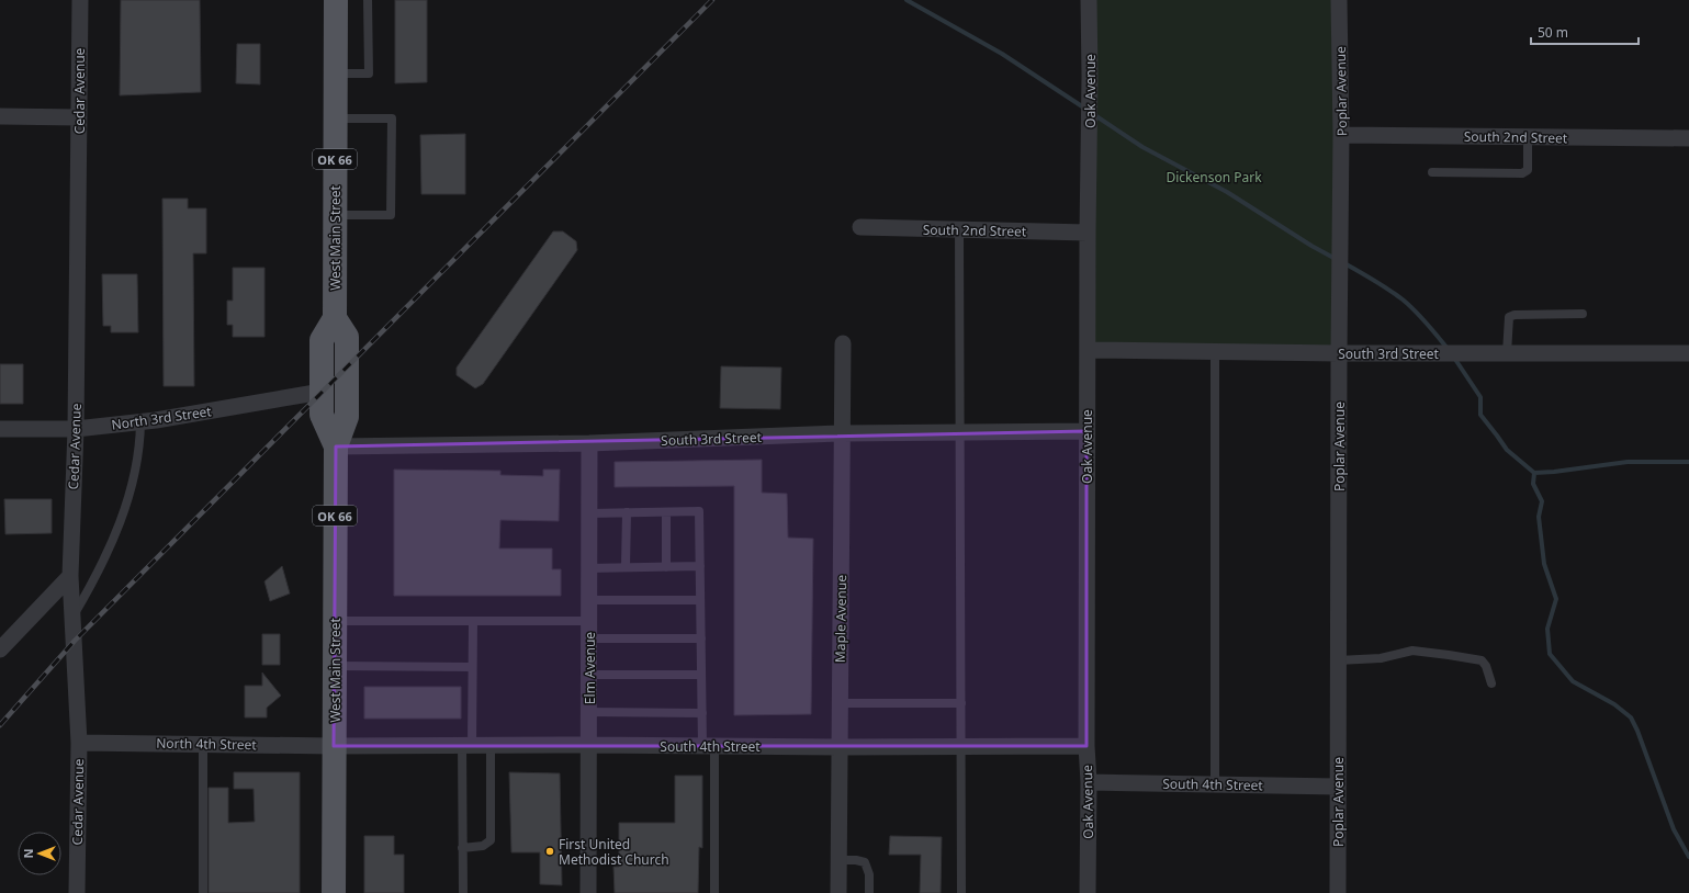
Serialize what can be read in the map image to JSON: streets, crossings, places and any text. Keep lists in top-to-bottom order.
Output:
{
  "streets": {
    "main road": ["OK 66", "West Main Street"],
    "street": [
      "Cedar Avenue",
      "Oak Avenue",
      "Poplar Avenue",
      "South 2nd Street",
      "South 3rd Street",
      "North 3rd Street",
      "Maple Avenue",
      "Elm Avenue",
      "North 4th Street",
      "South 4th Street"
    ]
  },
  "crossings": [
    ["Cedar Avenue", "North 3rd Street"],
    ["Cedar Avenue", "North 4th Street"],
    ["Oak Avenue", "South 2nd Street"],
    ["Oak Avenue", "South 3rd Street"],
    ["Oak Avenue", "South 4th Street"],
    ["Poplar Avenue", "South 2nd Street"],
    ["Poplar Avenue", "South 3rd Street"],
    ["Poplar Avenue", "South 4th Street"],
    ["West Main Street", "South 3rd Street"],
    ["West Main Street", "North 3rd Street"],
    ["West Main Street", "North 4th Street"],
    ["West Main Street", "South 4th Street"],
    ["South 3rd Street", "Maple Avenue"],
    ["South 3rd Street", "Elm Avenue"],
    ["Maple Avenue", "South 4th Street"],
    ["Elm Avenue", "South 4th Street"],
    ["North 4th Street", "South 4th Street"]
  ],
  "parks": ["Dickenson Park"],
  "places": ["First United Methodist Church"],
  "scale_bar": "50 m",
  "north": "left"
}
